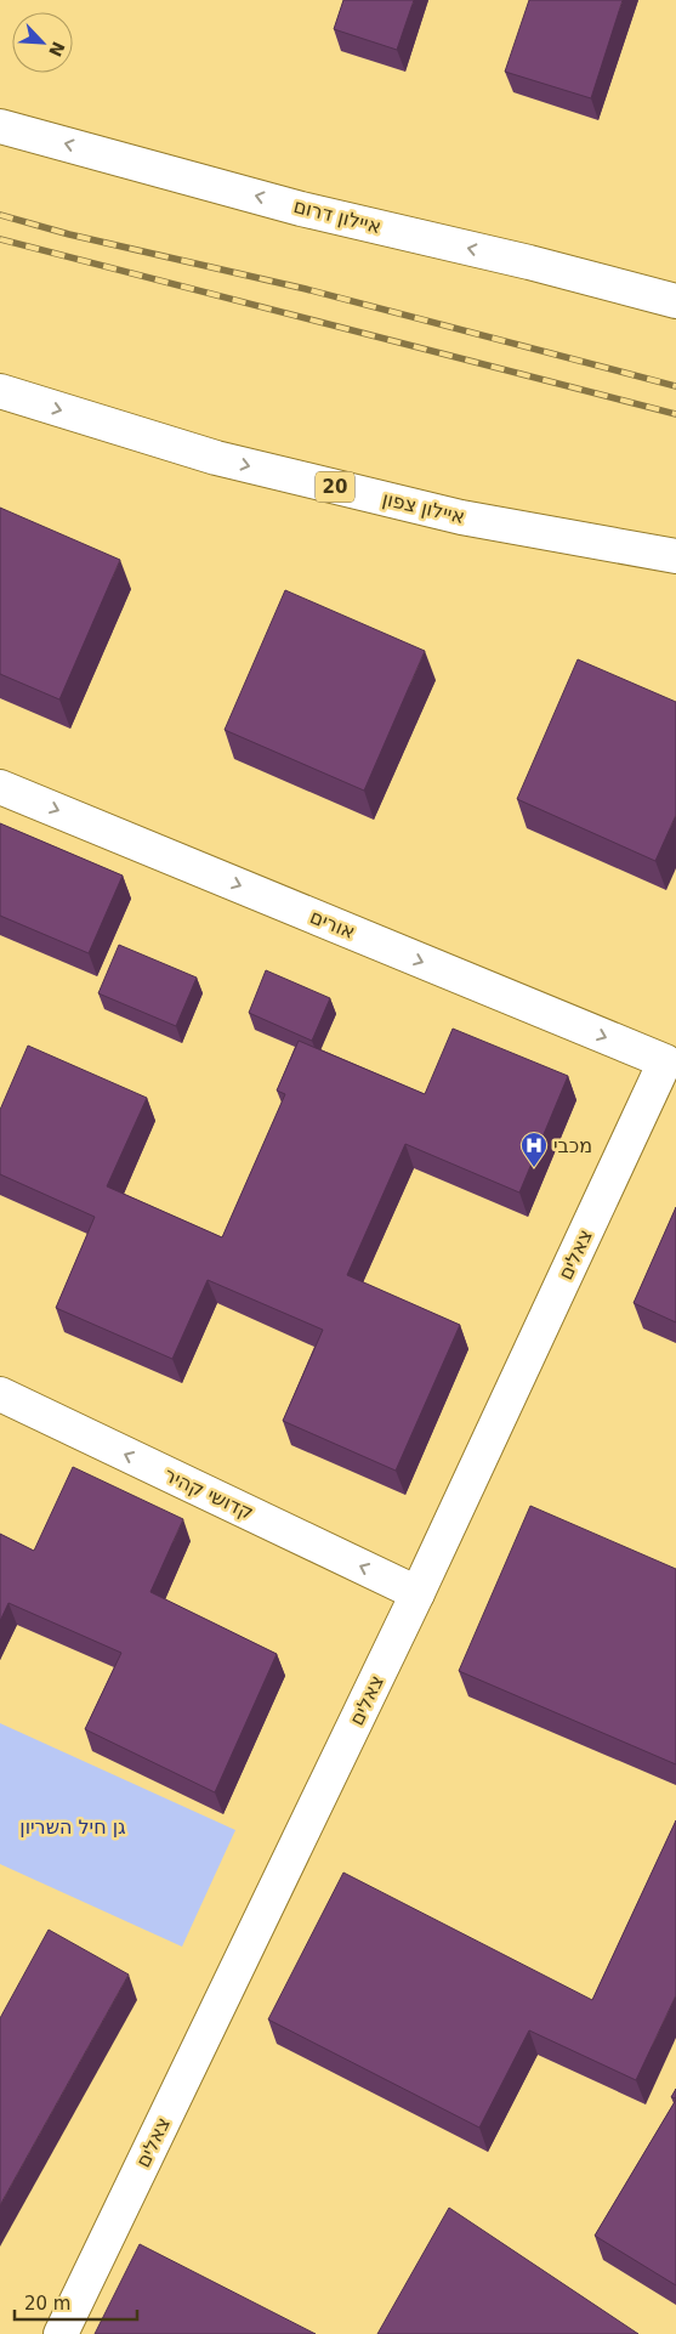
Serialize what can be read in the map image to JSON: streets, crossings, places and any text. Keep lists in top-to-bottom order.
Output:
{
  "streets": {
    "main road": [
      "איילון דרום",
      "20",
      "איילון צפון",
      "אורים",
      "צאלים",
      "קדושי קהיר"
    ]
  },
  "crossings": [
    ["אורים", "צאלים"],
    ["צאלים", "קדושי קהיר"]
  ],
  "one_way": [
    "איילון דרום",
    "איילון צפון",
    "אורים",
    "קדושי קהיר"
  ],
  "parks": ["גן חיל השריון"],
  "places": {
    "hospital": ["מכבי"]
  },
  "scale_bar": "20 m",
  "north": "bottom right"
}
